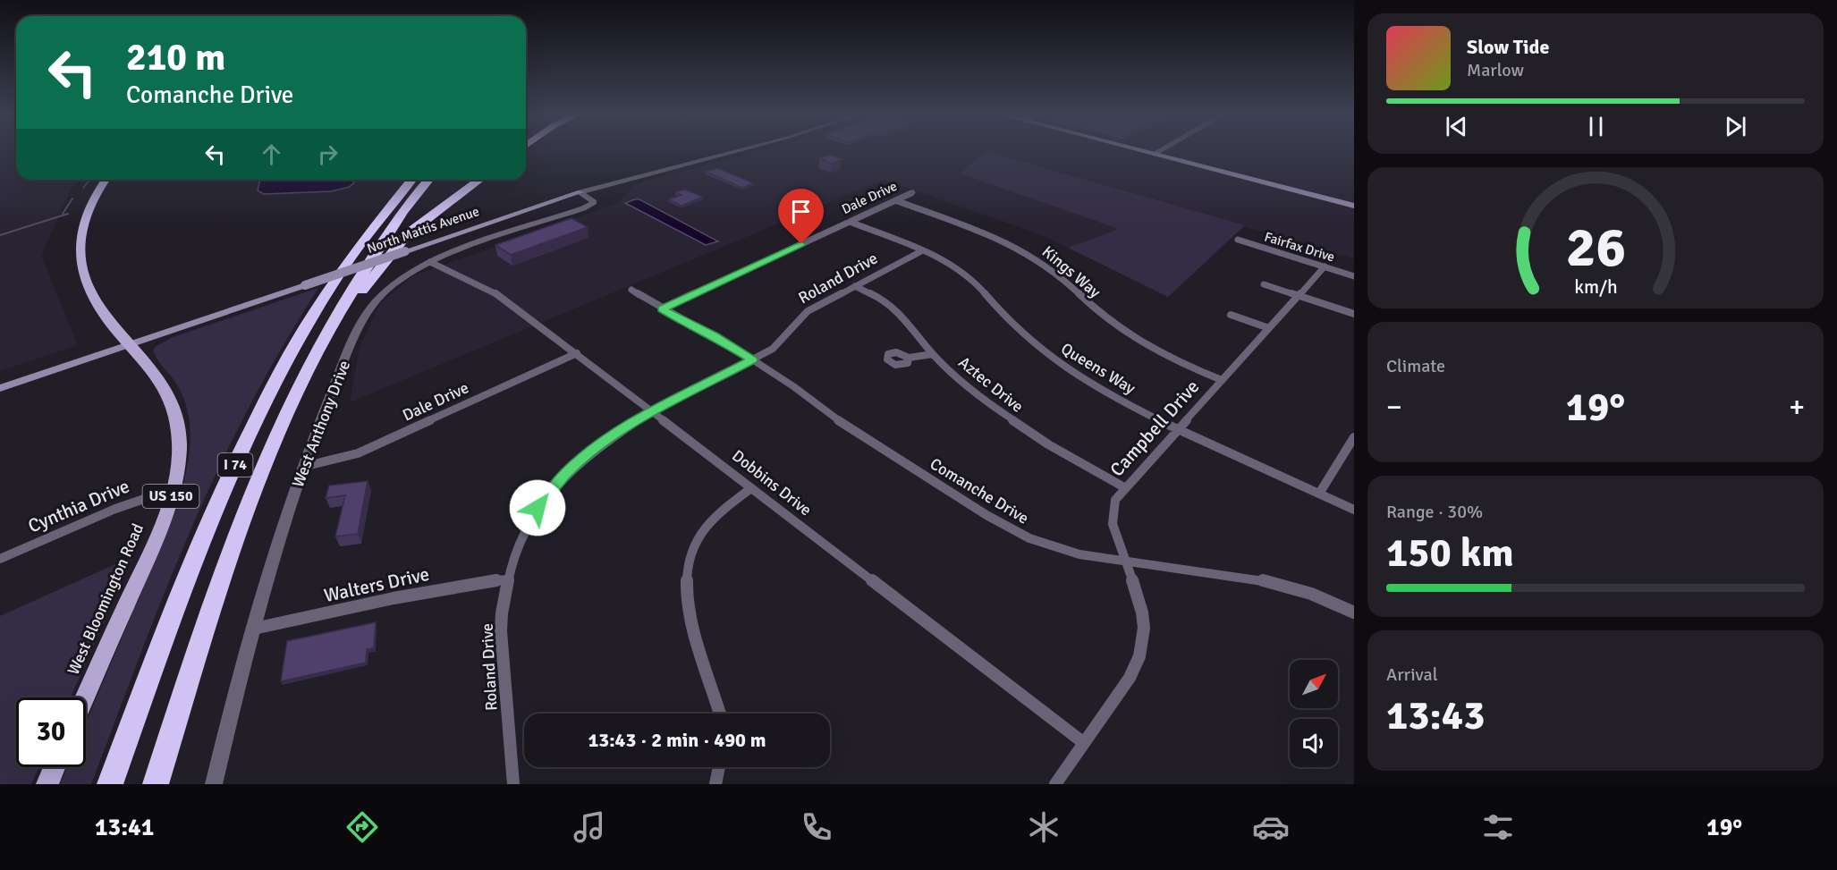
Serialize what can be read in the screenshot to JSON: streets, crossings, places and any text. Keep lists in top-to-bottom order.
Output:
{
  "streets": {
    "highway": ["I 74"],
    "main road": ["North Mattis Avenue", "US 150", "West Bloomington Road"],
    "street": [
      "Dale Drive",
      "Fairfax Drive",
      "Kings Way",
      "Roland Drive",
      "Queens Way",
      "Aztec Drive",
      "West Anthony Drive",
      "Campbell Drive",
      "Dobbins Drive",
      "Comanche Drive",
      "Cynthia Drive",
      "Walters Drive"
    ]
  },
  "crossings": [
    ["Dale Drive", "Kings Way"],
    ["Dale Drive", "Queens Way"],
    ["Dale Drive", "West Anthony Drive"],
    ["Dale Drive", "Dobbins Drive"],
    ["Dale Drive", "Comanche Drive"],
    ["North Mattis Avenue", "West Bloomington Road"],
    ["Fairfax Drive", "Campbell Drive"],
    ["Kings Way", "Campbell Drive"],
    ["Roland Drive", "Queens Way"],
    ["Roland Drive", "Aztec Drive"],
    ["Roland Drive", "Dobbins Drive"],
    ["Roland Drive", "Comanche Drive"],
    ["Roland Drive", "Walters Drive"],
    ["Queens Way", "Campbell Drive"],
    ["Aztec Drive", "Campbell Drive"],
    ["West Anthony Drive", "Dobbins Drive"],
    ["West Anthony Drive", "Walters Drive"],
    ["Campbell Drive", "Dobbins Drive"],
    ["Campbell Drive", "Comanche Drive"],
    ["Cynthia Drive", "West Bloomington Road"]
  ],
  "north": "top right",
  "page": {
    "turn": ["210 m", "Comanche Drive"],
    "song": ["Slow Tide", "Marlow"],
    "tile": [
      "Climate",
      ["Range · 30%", "150 km"],
      ["Arrival", "13:43"]
    ],
    "heat": ["−", "19°", "+"],
    "limit": "30",
    "trip": "13:43 · 2 min · 490 m",
    "tabs": ["13:41", "19°"],
    "gauge": ["26", "km/h"]
  }
}
